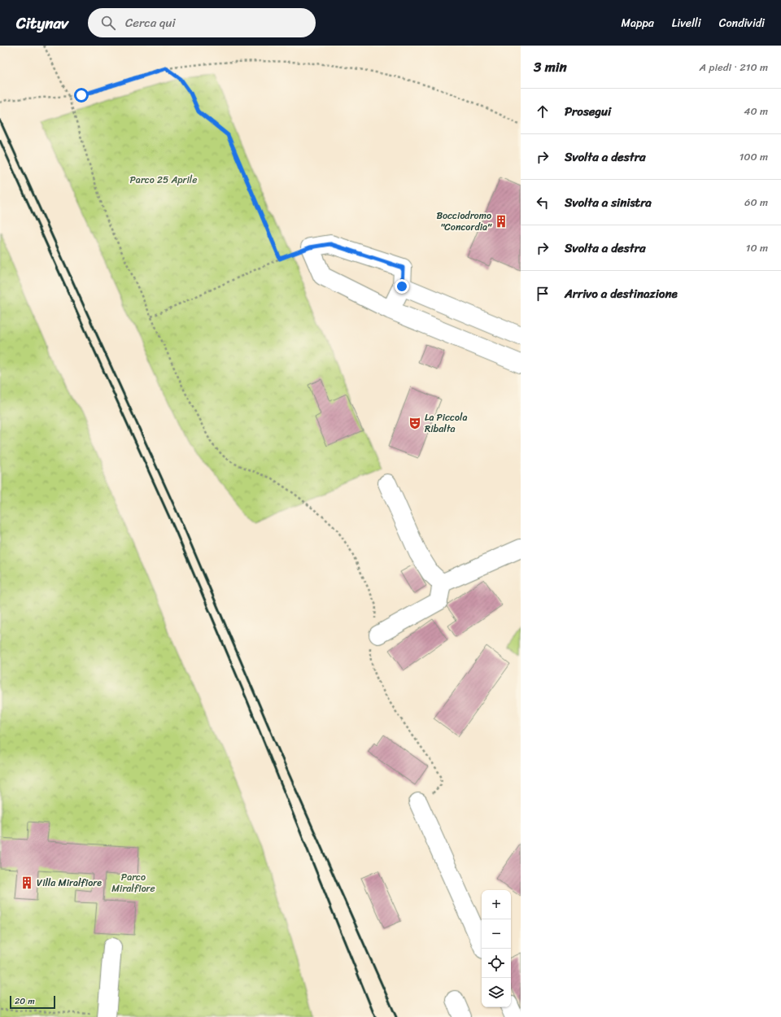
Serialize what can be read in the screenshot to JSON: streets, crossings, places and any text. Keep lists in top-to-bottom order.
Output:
{
  "parks": ["Parco 25 Aprile", "Parco Miralfiore"],
  "places": {
    "building": ["Bocciodromo \"Concordia\"", "Villa Miralfiore"],
    "theatre": ["La Piccola Ribalta"]
  },
  "scale_bar": "20 m",
  "page": {
    "header": "Citynav",
    "search": "Cerca qui",
    "nav": ["Mappa", "Livelli", "Condividi"],
    "heading": ["3 min", "A piedi · 210 m"],
    "list": [
      ["Prosegui", "40 m"],
      ["Svolta a destra", "100 m"],
      ["Svolta a sinistra", "60 m"],
      ["Svolta a destra", "10 m"],
      "Arrivo a destinazione"
    ],
    "map_buttons": ["+", "−"],
    "scale": "20 m"
  }
}
